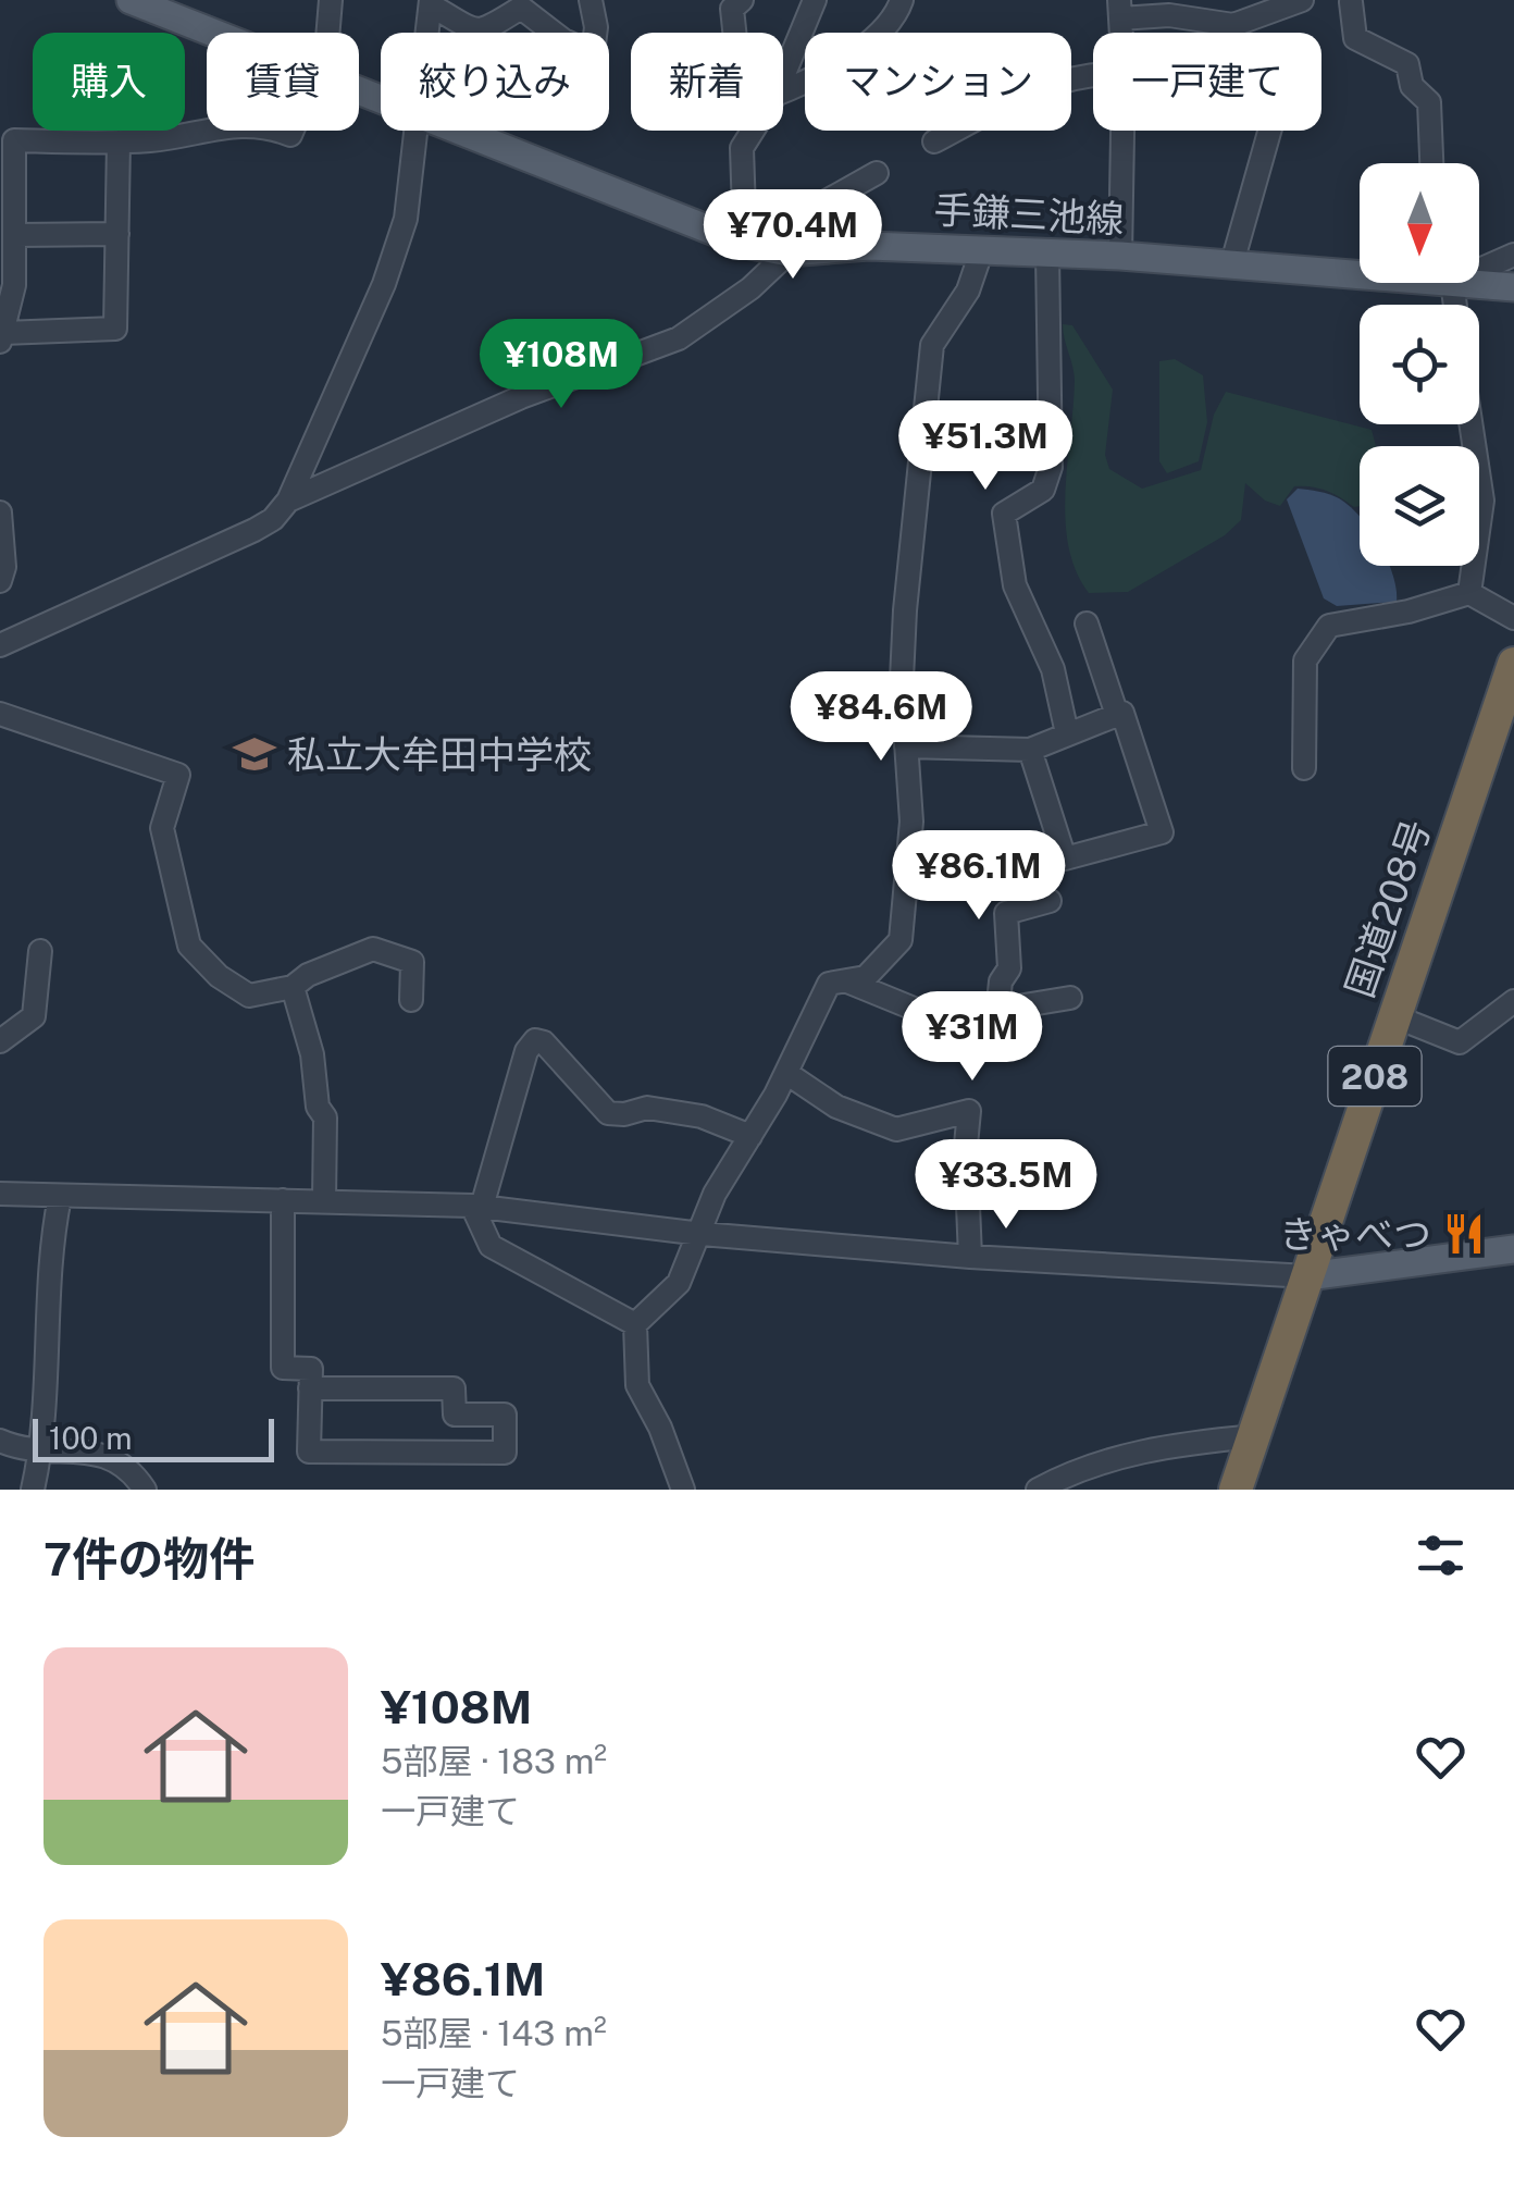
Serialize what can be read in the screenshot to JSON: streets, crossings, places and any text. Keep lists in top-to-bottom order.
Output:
{
  "streets": {
    "highway": ["国道208号", "208"],
    "main road": ["手鎌三池線"]
  },
  "places": {
    "school or university": ["私立大牟田中学校"],
    "restaurant": ["きゃべつ"]
  },
  "scale_bar": "100 m",
  "north": "bottom",
  "page": {
    "chip": [
      "購入",
      "賃貸",
      "絞り込み",
      "新着",
      "マンション",
      "一戸建て"
    ],
    "price": [
      "¥70.4M",
      "¥108M",
      "¥51.3M",
      "¥84.6M",
      "¥86.1M",
      "¥31M",
      "¥33.5M"
    ],
    "scale": "100 m",
    "heading": "7件の物件",
    "list": [
      {
        "name": "¥108M",
        "note": "5部屋 · 183 m² · 一戸建て"
      },
      {
        "name": "¥86.1M",
        "note": "5部屋 · 143 m² · 一戸建て"
      }
    ]
  }
}
